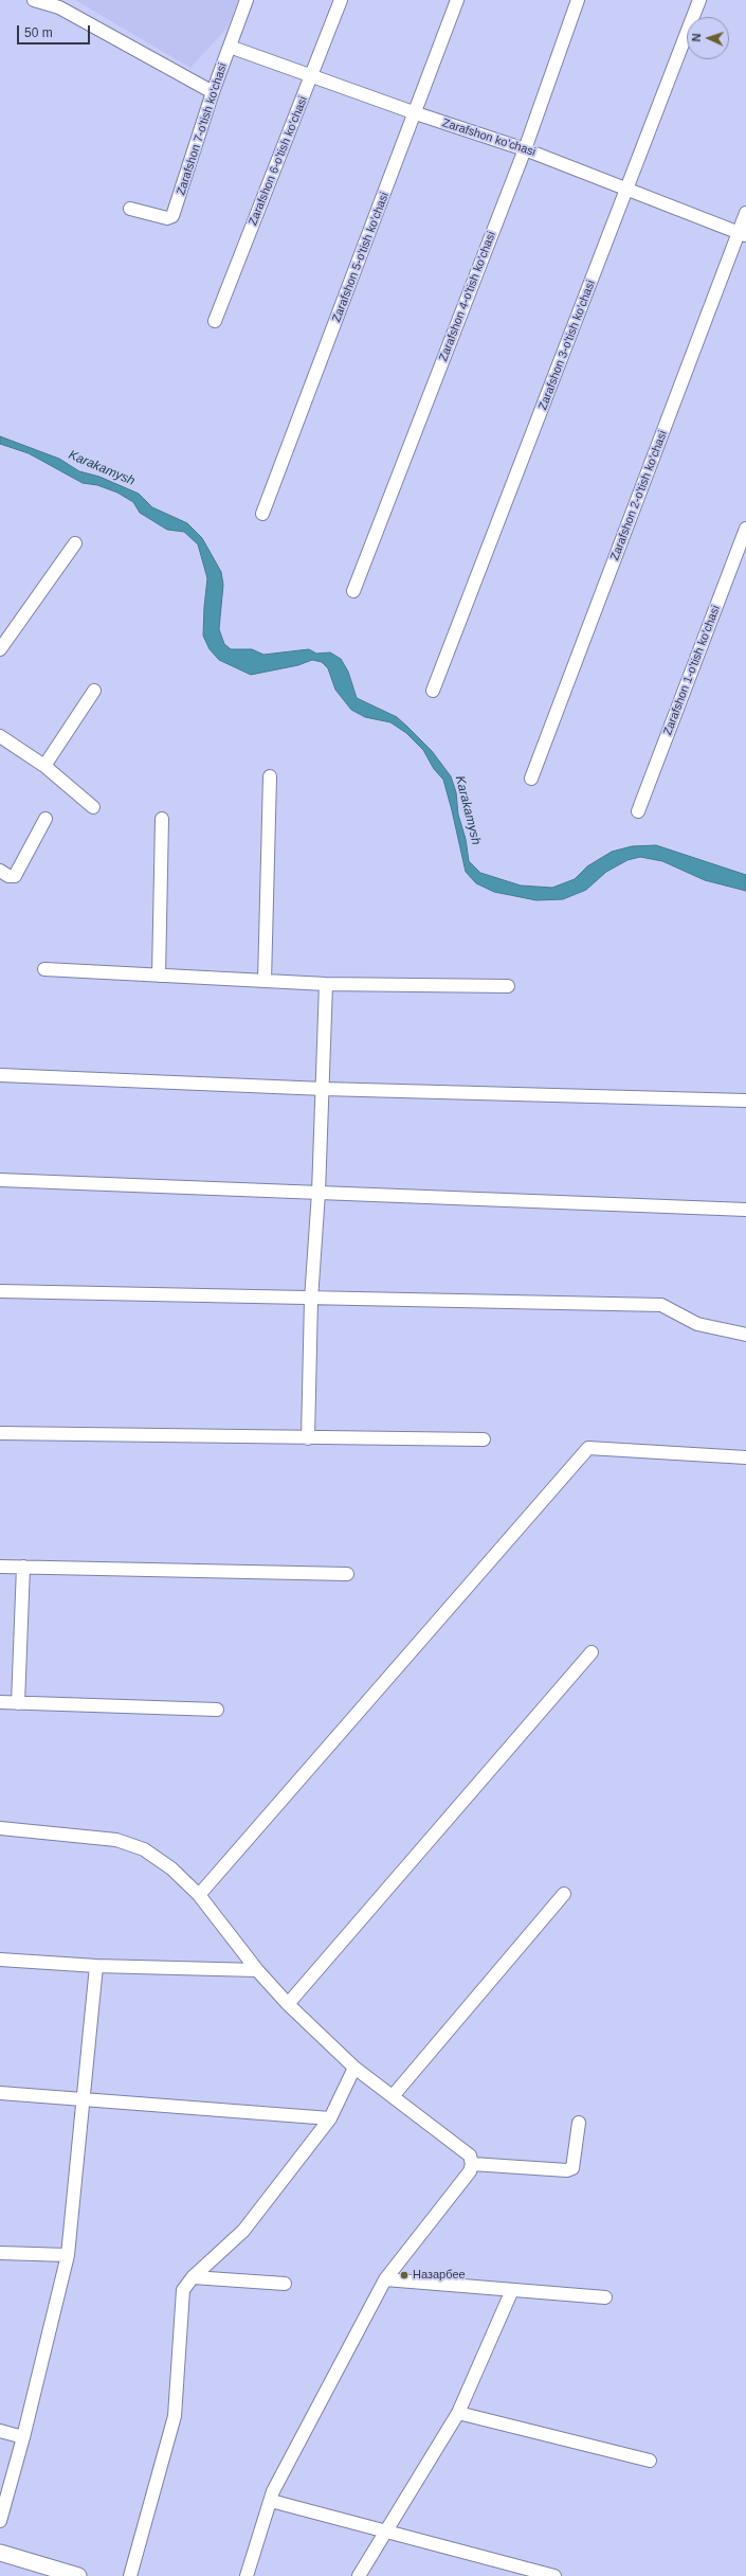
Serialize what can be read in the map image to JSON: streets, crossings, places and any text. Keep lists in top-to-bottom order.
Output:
{
  "streets": {
    "street": [
      "Zarafshon 7-o'tish ko'chasi",
      "Zarafshon ko'chasi",
      "Zarafshon 6-o'tish ko'chasi",
      "Zarafshon 5-o'tish ko'chasi",
      "Zarafshon 4-o'tish ko'chasi",
      "Zarafshon 3-o'tish ko'chasi",
      "Zarafshon 2-o'tish ko'chasi",
      "Zarafshon 1-o'tish ko'chasi"
    ]
  },
  "crossings": [
    ["Zarafshon 7-o'tish ko'chasi", "Zarafshon ko'chasi"],
    ["Zarafshon ko'chasi", "Zarafshon 6-o'tish ko'chasi"],
    ["Zarafshon ko'chasi", "Zarafshon 5-o'tish ko'chasi"],
    ["Zarafshon ko'chasi", "Zarafshon 4-o'tish ko'chasi"],
    ["Zarafshon ko'chasi", "Zarafshon 3-o'tish ko'chasi"],
    ["Zarafshon ko'chasi", "Zarafshon 2-o'tish ko'chasi"]
  ],
  "water": ["Karakamysh"],
  "places": ["Назарбее"],
  "scale_bar": "50 m",
  "north": "left"
}
